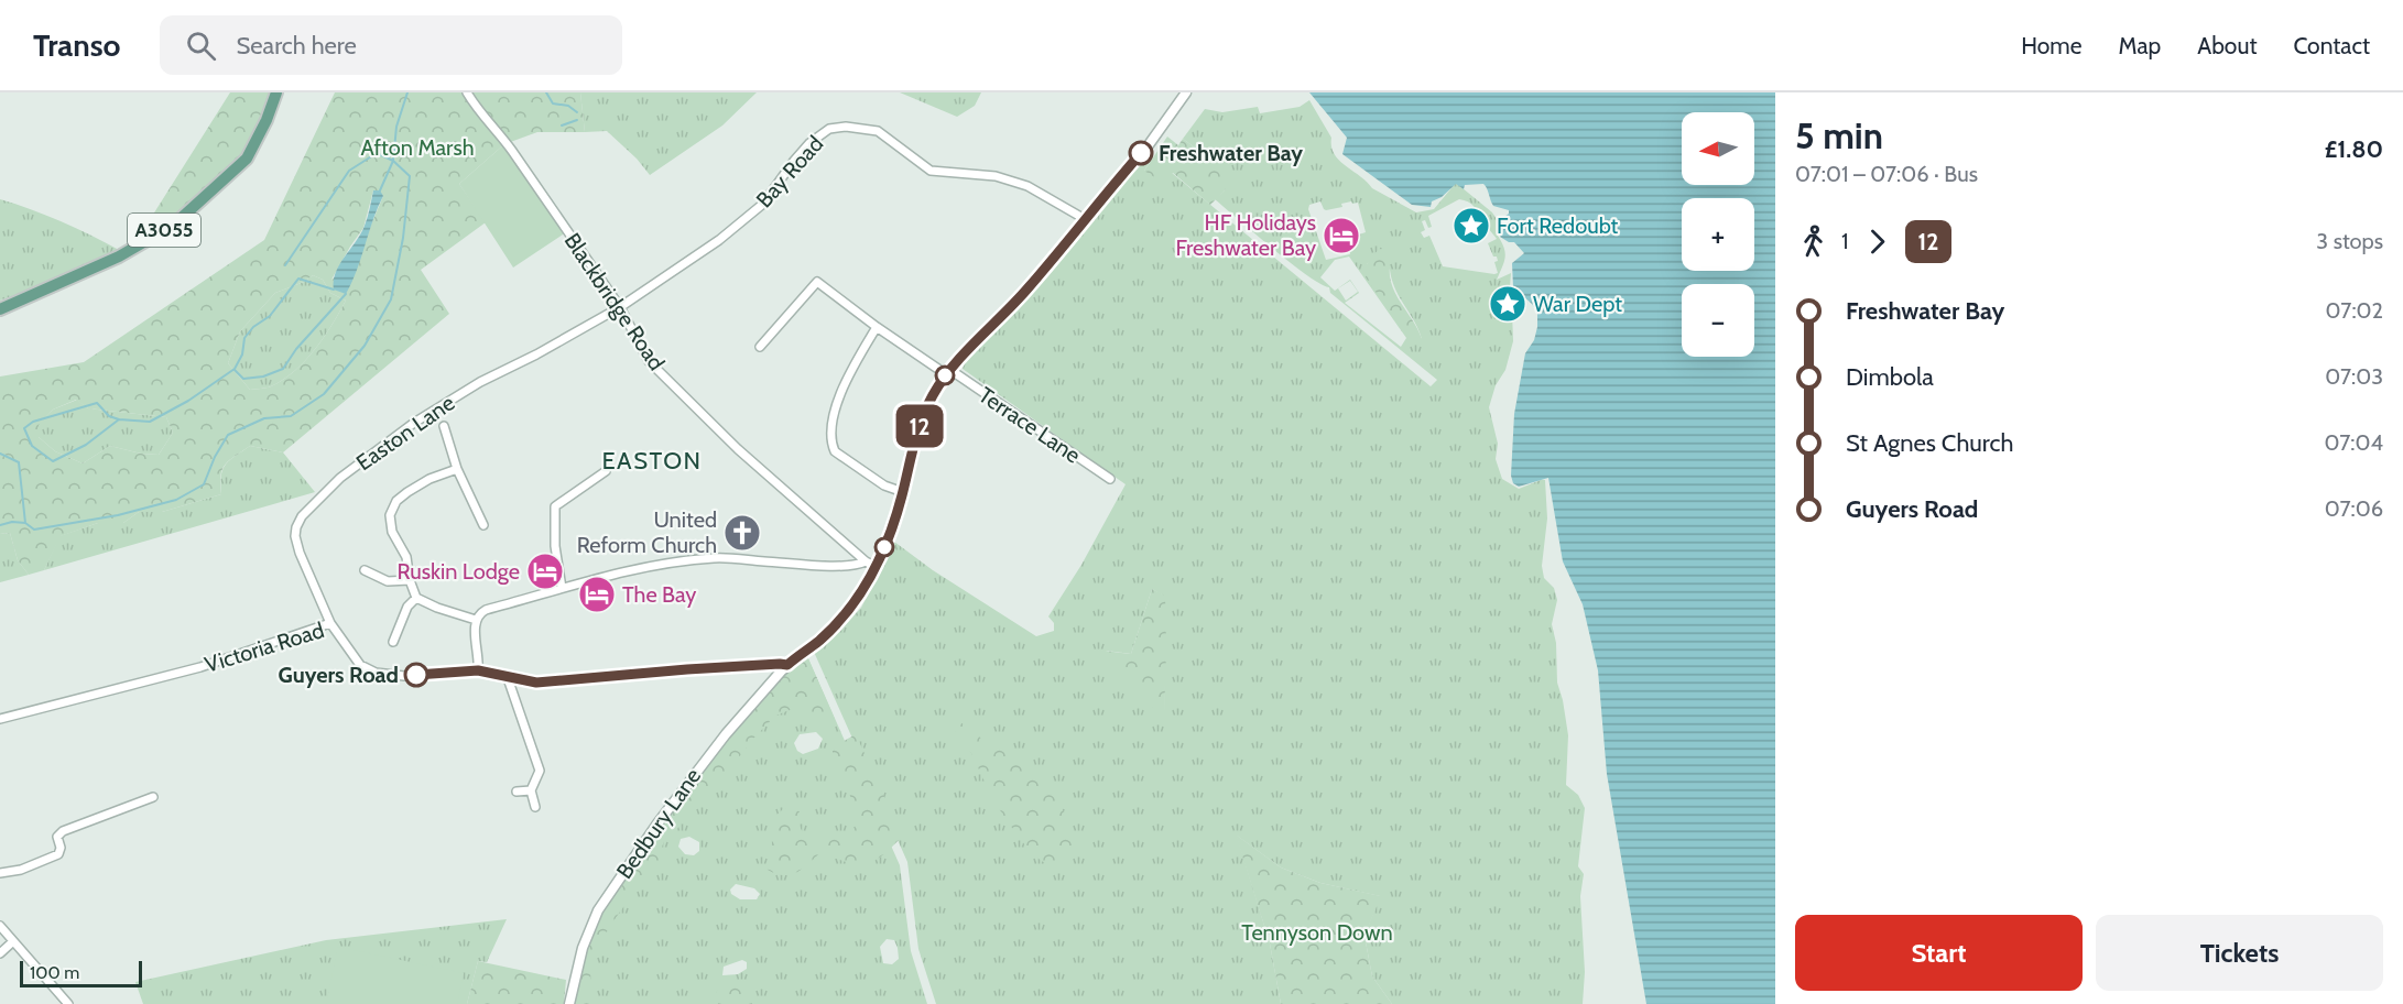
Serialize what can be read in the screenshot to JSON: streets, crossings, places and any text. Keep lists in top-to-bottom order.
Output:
{
  "streets": {
    "main road": ["A3055"],
    "street": [
      "Bay Road",
      "Blackbridge Road",
      "Terrace Lane",
      "Easton Lane",
      "Victoria Road",
      "Bedbury Lane"
    ]
  },
  "crossings": [
    ["Bay Road", "Blackbridge Road"],
    ["Bay Road", "Easton Lane"],
    ["Bay Road", "Bedbury Lane"],
    ["Blackbridge Road", "Easton Lane"],
    ["Blackbridge Road", "Bedbury Lane"],
    ["Terrace Lane", "Bedbury Lane"],
    ["Easton Lane", "Victoria Road"],
    ["Victoria Road", "Bedbury Lane"]
  ],
  "districts": ["EASTON"],
  "parks": ["Afton Marsh", "Tennyson Down"],
  "places": {
    "other": ["Freshwater Bay", "Guyers Road"],
    "place": ["Fort Redoubt", "War Dept"],
    "hotel": ["HF Holidays Freshwater Bay", "Ruskin Lodge", "The Bay"],
    "church": ["United Reform Church"]
  },
  "lines": ["bus line 12"],
  "scale_bar": "100 m",
  "north": "left",
  "page": {
    "header": "Transo",
    "search": "Search here",
    "nav": [
      "Home",
      "Map",
      "About",
      "Contact"
    ],
    "on_map": "12",
    "heading": ["5 min", "07:01 – 07:06 · Bus", "£1.80"],
    "map_buttons": ["+", "−"],
    "legs": ["1", "12", "3 stops"],
    "list": [
      {
        "name": "Freshwater Bay",
        "value": "07:02"
      },
      {
        "name": "Dimbola",
        "value": "07:03"
      },
      {
        "name": "St Agnes Church",
        "value": "07:04"
      },
      {
        "name": "Guyers Road",
        "value": "07:06"
      }
    ],
    "buttons": ["Start", "Tickets"],
    "scale": "100 m"
  }
}
